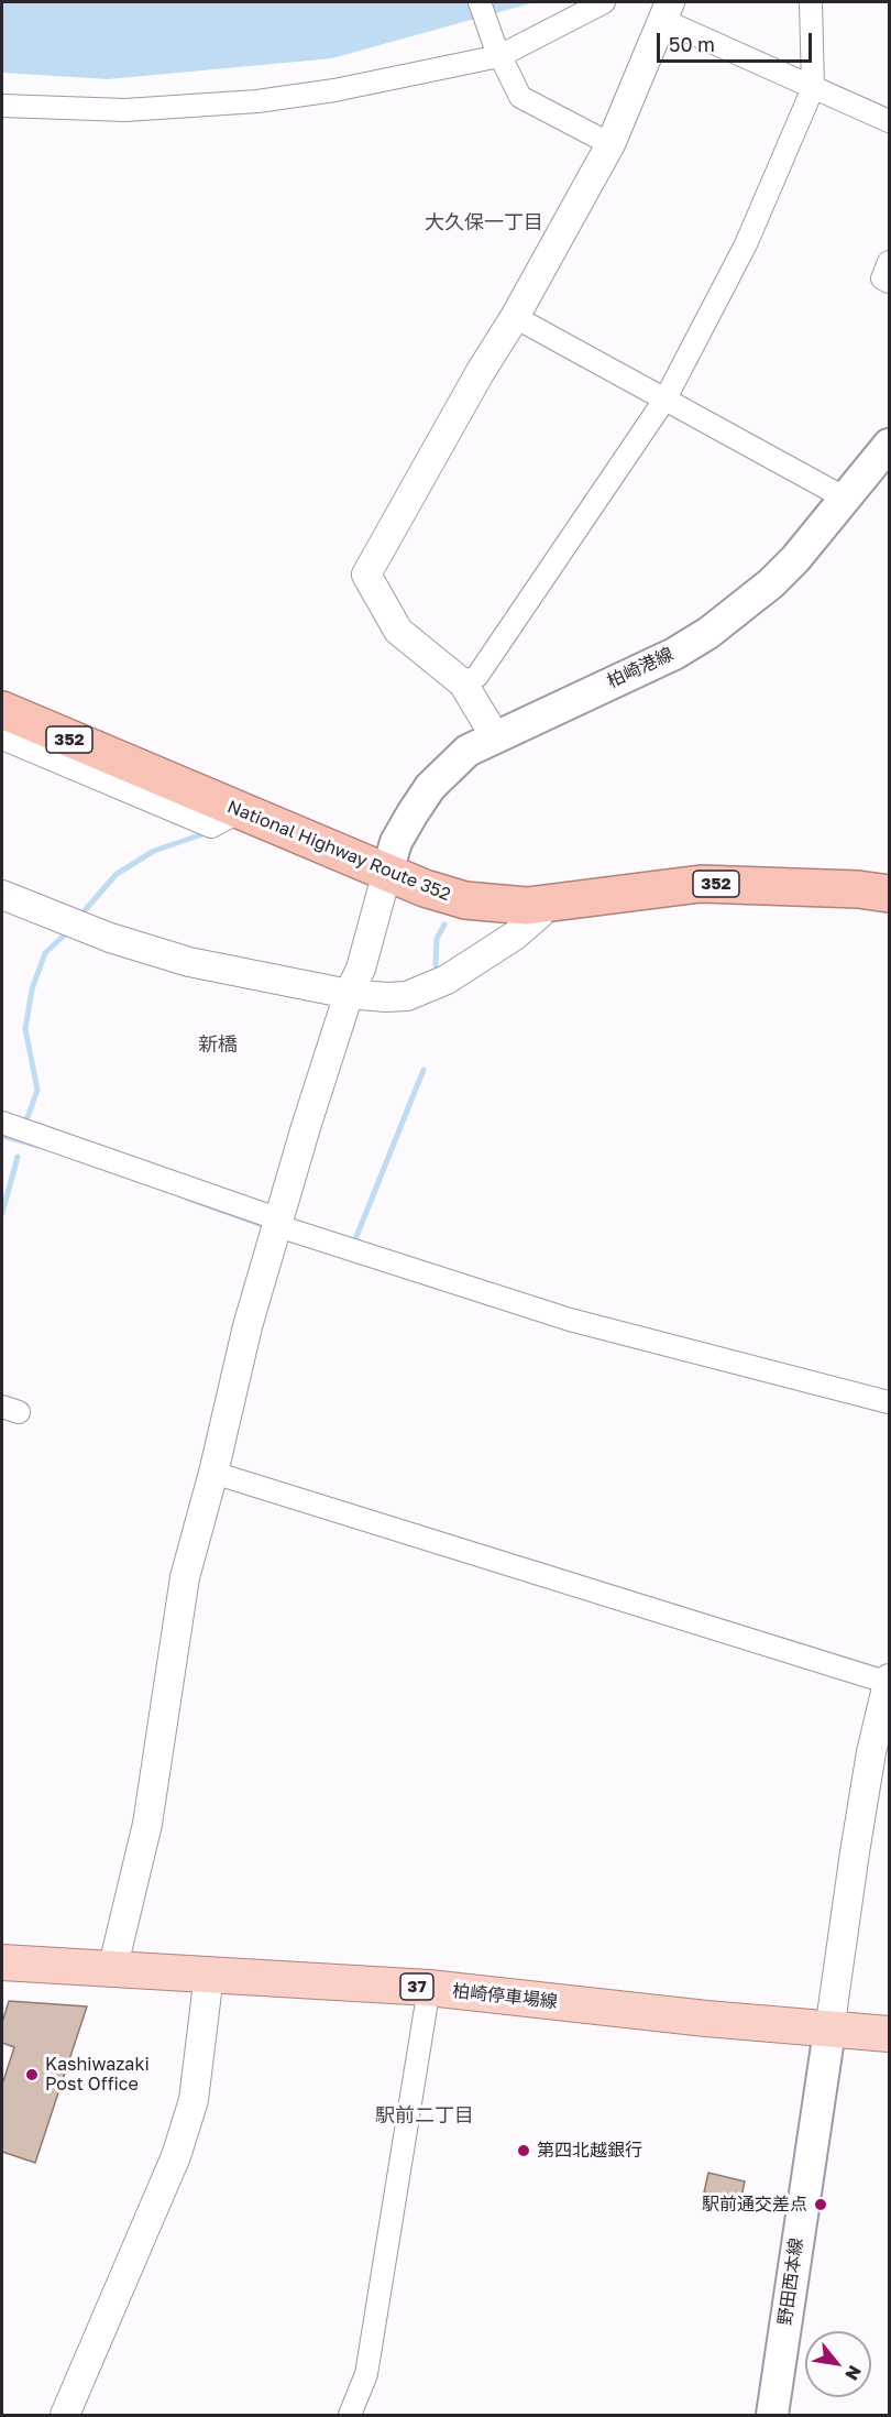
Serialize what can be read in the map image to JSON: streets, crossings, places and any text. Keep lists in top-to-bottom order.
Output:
{
  "streets": {
    "highway": ["352", "National Highway Route 352"],
    "main road": [
      "柏崎港線",
      "37",
      "柏崎停車場線",
      "野田西本線"
    ]
  },
  "crossings": [
    ["柏崎港線", "National Highway Route 352"],
    ["柏崎停車場線", "野田西本線"]
  ],
  "districts": ["大久保一丁目", "新橋", "駅前二丁目"],
  "places": ["Kashiwazaki Post Office", "第四北越銀行", "駅前通交差点"],
  "scale_bar": "50 m",
  "north": "bottom right"
}
